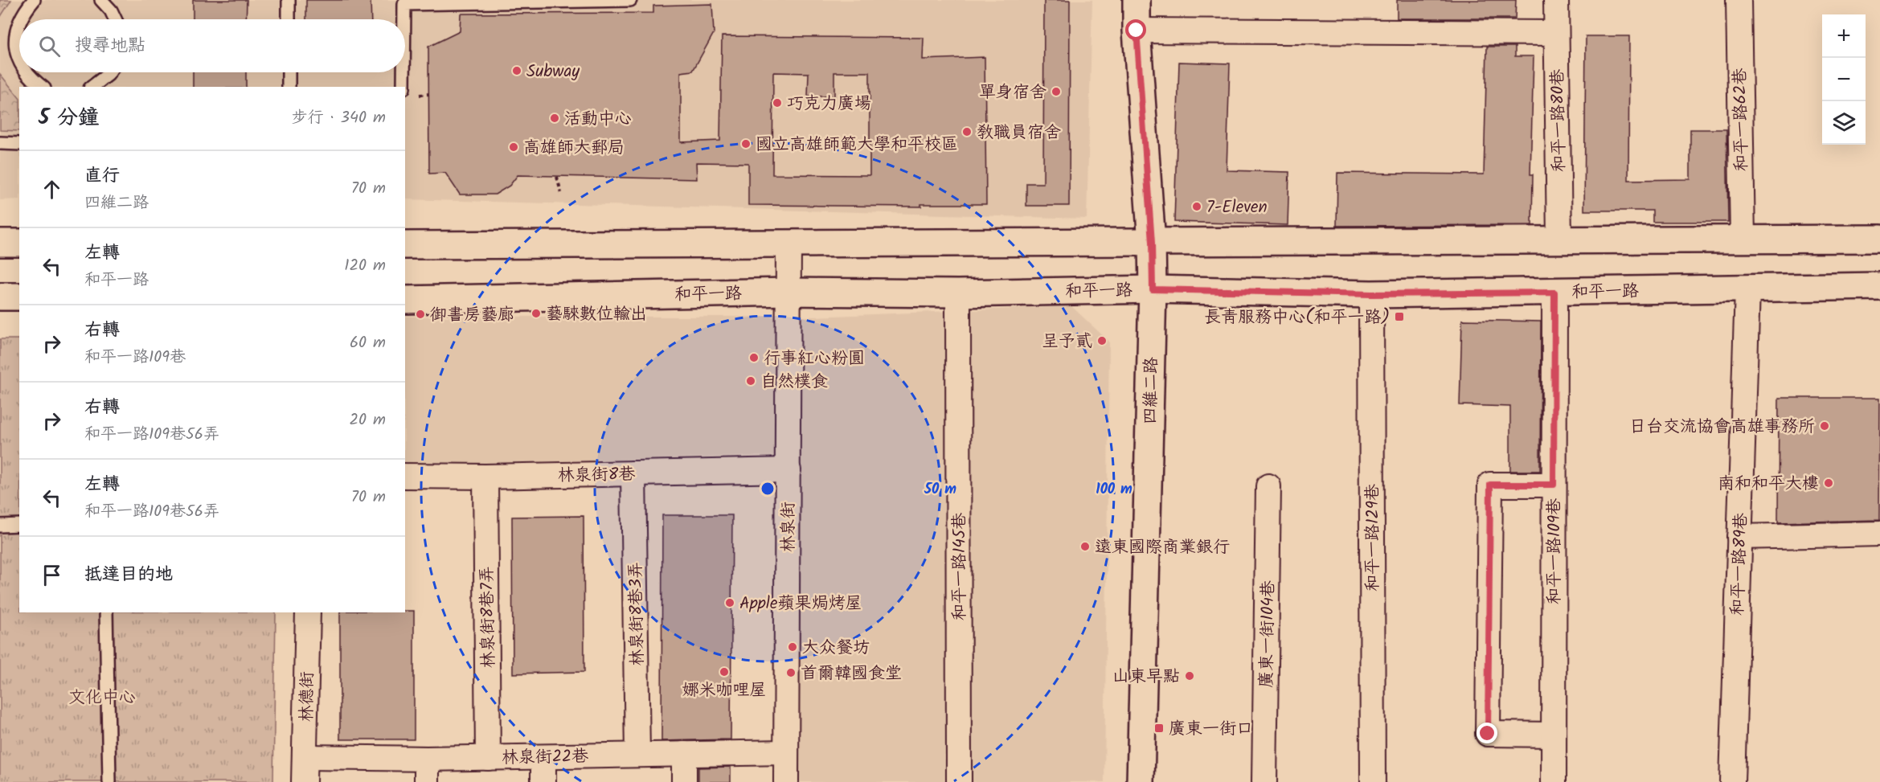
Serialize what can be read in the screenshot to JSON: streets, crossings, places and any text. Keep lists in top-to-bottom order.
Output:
{
  "streets": {
    "street": [
      "和平一路62巷",
      "和平一路80巷",
      "和平一路",
      "四維二路",
      "林泉街8巷",
      "林泉街",
      "和平一路129巷",
      "和平一路109巷",
      "和平一路89巷",
      "和平一路145巷",
      "林泉街8巷3弄",
      "林泉街8巷7弄",
      "廣東一街104巷",
      "林德街",
      "林泉街22巷"
    ]
  },
  "crossings": [
    ["和平一路", "四維二路"],
    ["和平一路", "林泉街"],
    ["和平一路", "和平一路129巷"],
    ["和平一路", "和平一路109巷"],
    ["和平一路", "和平一路89巷"],
    ["和平一路", "和平一路145巷"],
    ["林泉街8巷", "林泉街"],
    ["林泉街8巷", "林泉街8巷3弄"],
    ["林泉街8巷", "林泉街8巷7弄"],
    ["林泉街", "林泉街22巷"],
    ["林泉街8巷3弄", "林泉街22巷"],
    ["林泉街8巷7弄", "林泉街22巷"],
    ["林德街", "林泉街22巷"]
  ],
  "parks": ["文化中心"],
  "places": {
    "other": [
      "Subway",
      "單身宿舍",
      "巧克力廣場",
      "活動中心",
      "教職員宿舍",
      "國立高雄師範大學和平校區",
      "高雄師大郵局",
      "7-Eleven",
      "藝騋數位輸出",
      "御書房藝廊",
      "呈予貳",
      "行事紅心粉圓",
      "自然樸食",
      "日台交流協會高雄事務所",
      "南和和平大樓",
      "遠東國際商業銀行",
      "Apple蘋果焗烤屋",
      "大众餐坊",
      "娜米咖哩屋",
      "首爾韓國食堂",
      "山東早點"
    ],
    "transit": ["長青服務中心(和平一路)", "廣東一街口"]
  },
  "page": {
    "map_buttons": ["+", "−"],
    "search": "搜尋地點",
    "heading": ["5 分鐘", "步行 · 340 m"],
    "list": [
      ["直行", "四維二路", "70 m"],
      ["左轉", "和平一路", "120 m"],
      ["右轉", "和平一路109巷", "60 m"],
      ["右轉", "和平一路109巷56弄", "20 m"],
      ["左轉", "和平一路109巷56弄", "70 m"],
      "抵達目的地"
    ]
  },
  "rings": ["50 m", "100 m"]
}
